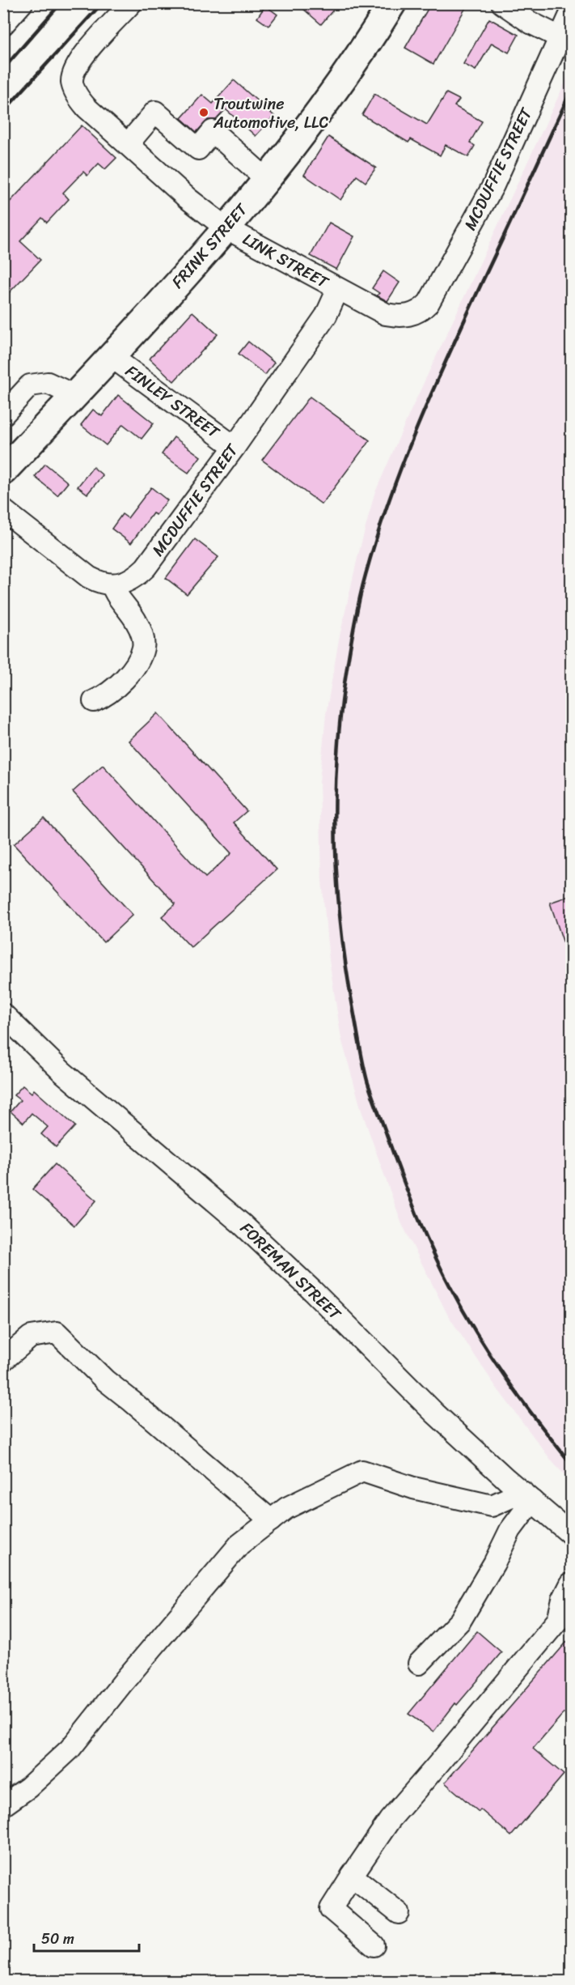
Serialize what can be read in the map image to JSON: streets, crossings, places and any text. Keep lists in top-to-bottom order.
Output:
{
  "streets": {
    "main road": ["FRINK STREET"],
    "street": [
      "MCDUFFIE STREET",
      "LINK STREET",
      "FINLEY STREET",
      "FOREMAN STREET"
    ]
  },
  "crossings": [
    ["MCDUFFIE STREET", "LINK STREET"],
    ["MCDUFFIE STREET", "FINLEY STREET"],
    ["FRINK STREET", "LINK STREET"],
    ["FRINK STREET", "FINLEY STREET"]
  ],
  "places": ["Troutwine Automotive, LLC"],
  "scale_bar": "50 m"
}
